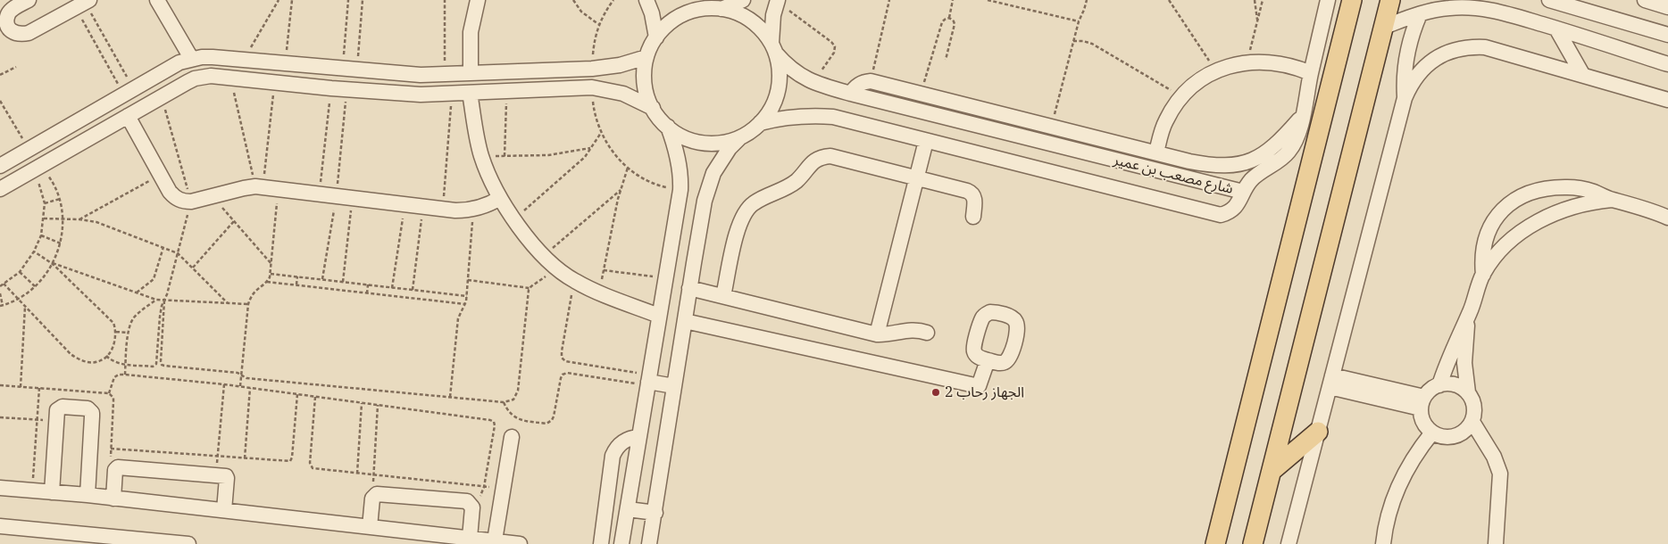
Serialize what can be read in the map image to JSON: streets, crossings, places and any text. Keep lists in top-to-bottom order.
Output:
{
  "streets": {
    "street": ["شارع مصعب بن عمير"]
  },
  "places": ["الجهاز رحاب 2"]
}
